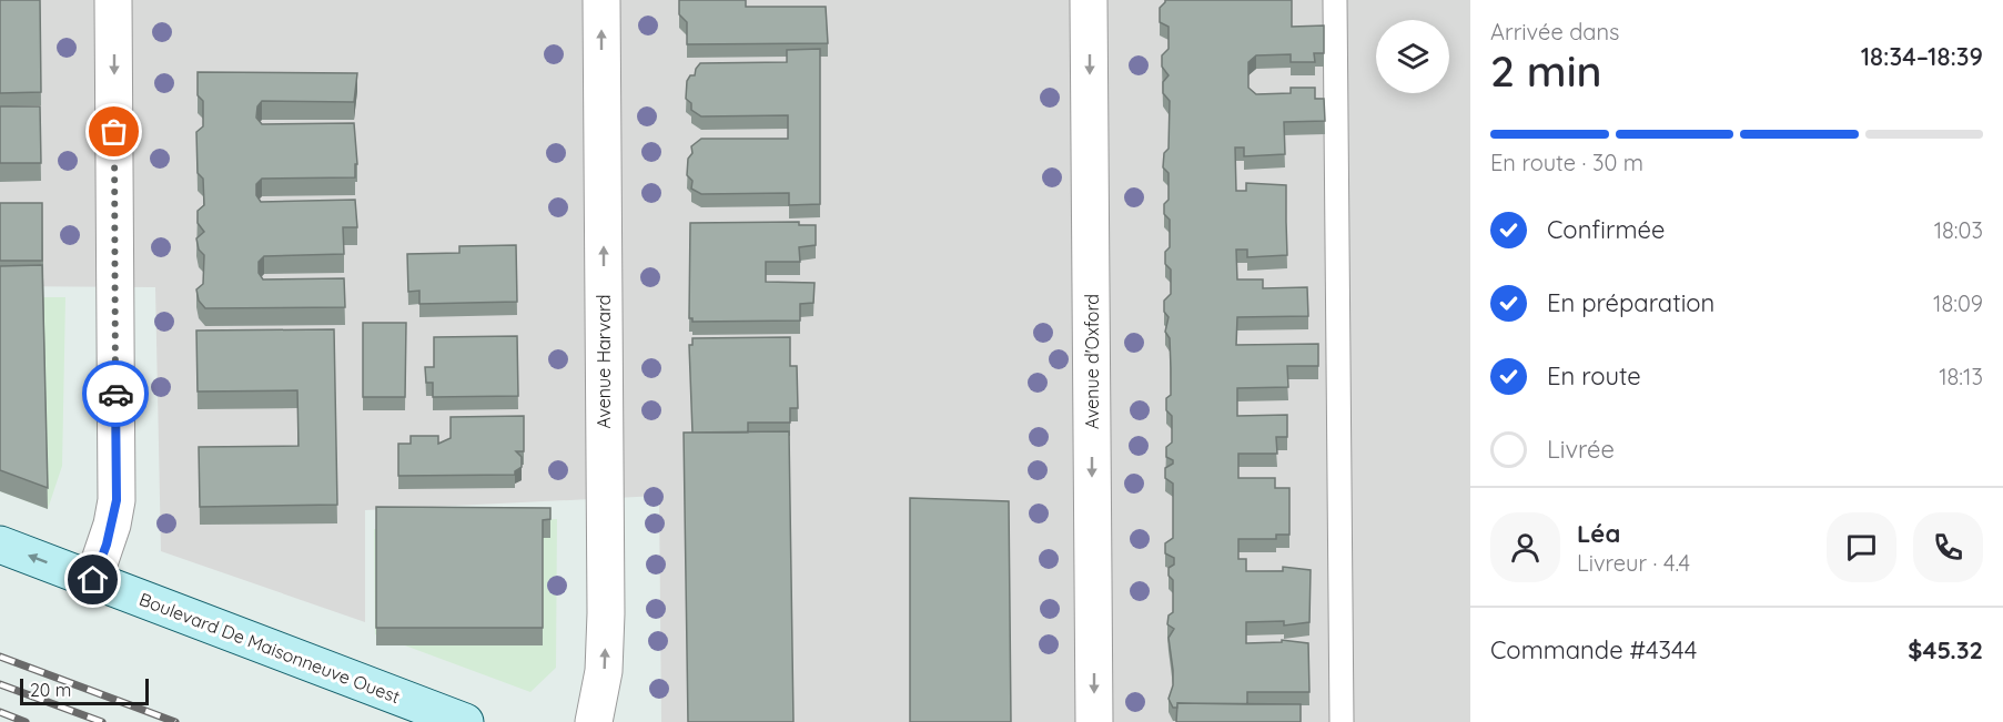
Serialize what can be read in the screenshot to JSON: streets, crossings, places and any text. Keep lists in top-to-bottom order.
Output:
{
  "streets": {
    "street": ["Avenue Harvard", "Avenue d'Oxford", "Boulevard De Maisonneuve Ouest"]
  },
  "one_way": ["Avenue Harvard", "Avenue d'Oxford"],
  "scale_bar": "20 m",
  "page": {
    "heading": ["2 min", "Arrivée dans", "18:34–18:39"],
    "panel": [
      "Léa",
      "Livreur · 4.4",
      "Commande #4344",
      "$45.32"
    ],
    "bar": "En route · 30 m",
    "list": [
      ["Confirmée", "18:03"],
      ["En préparation", "18:09"],
      ["En route", "18:13"],
      "Livrée"
    ],
    "scale": "20 m"
  }
}
